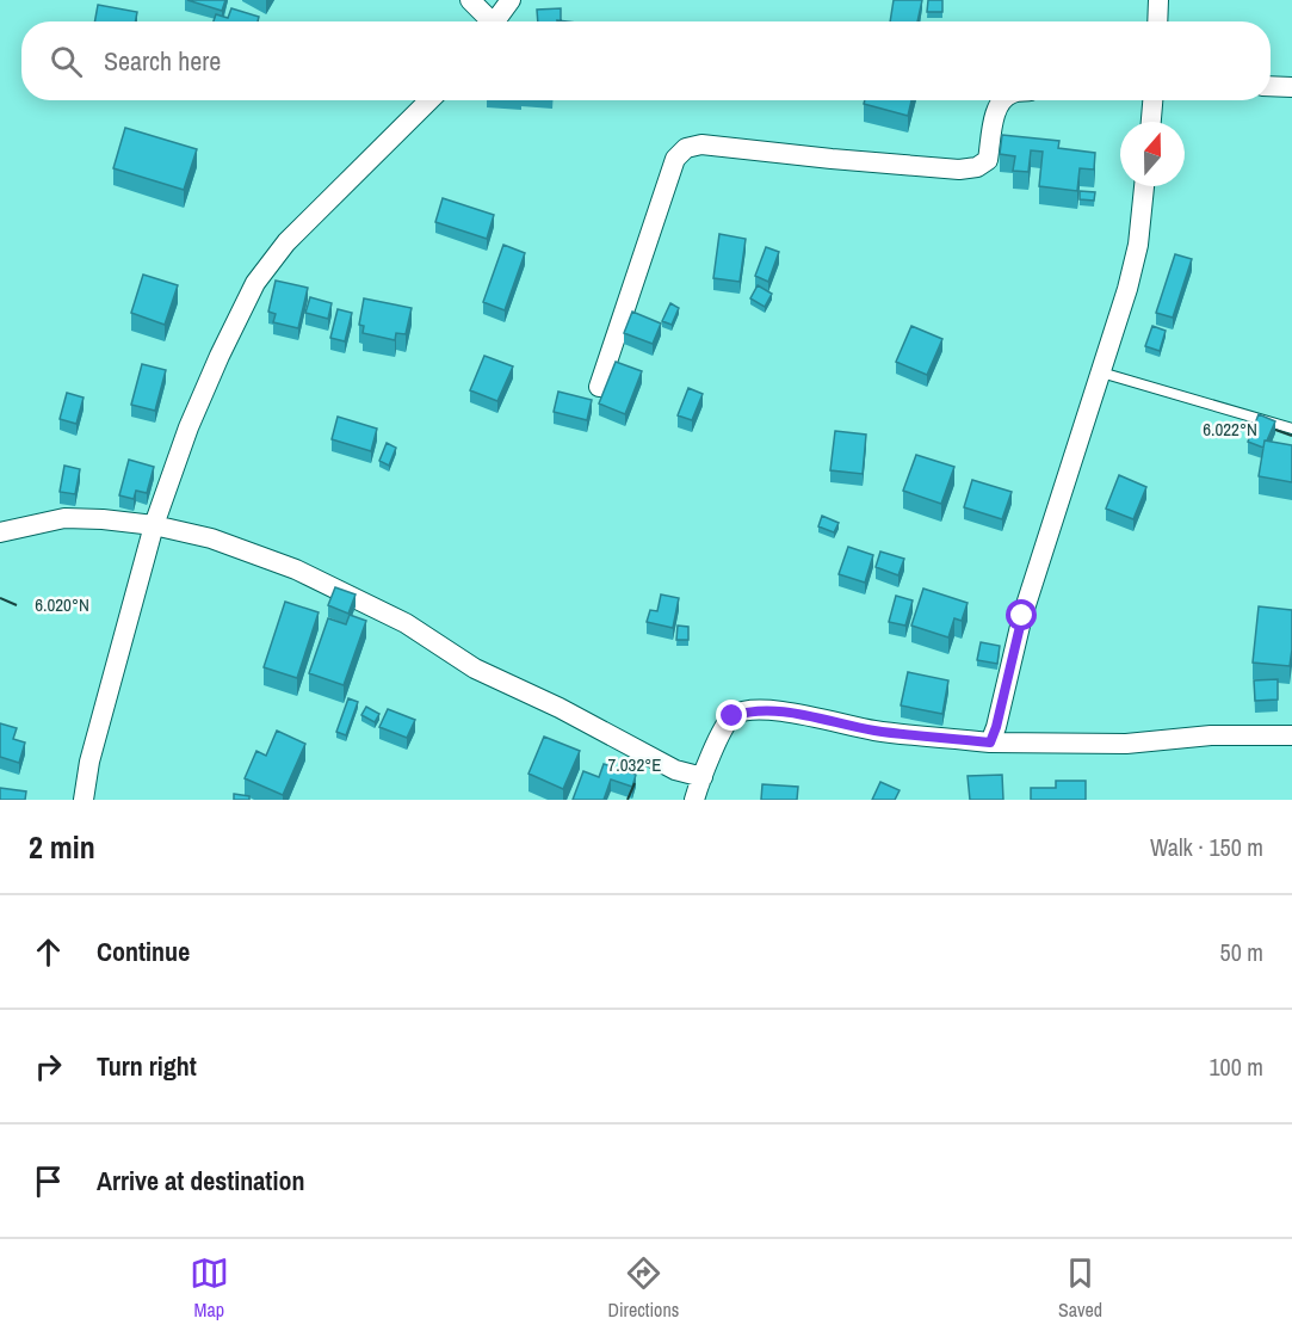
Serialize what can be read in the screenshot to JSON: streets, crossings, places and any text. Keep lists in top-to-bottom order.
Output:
{
  "north": "top",
  "page": {
    "search": "Search here",
    "heading": ["2 min", "Walk · 150 m"],
    "list": [
      ["Continue", "50 m"],
      ["Turn right", "100 m"],
      "Arrive at destination"
    ],
    "nav": ["Map", "Directions", "Saved"]
  },
  "coordinates": ["6.022°N", "6.020°N", "7.032°E"]
}
